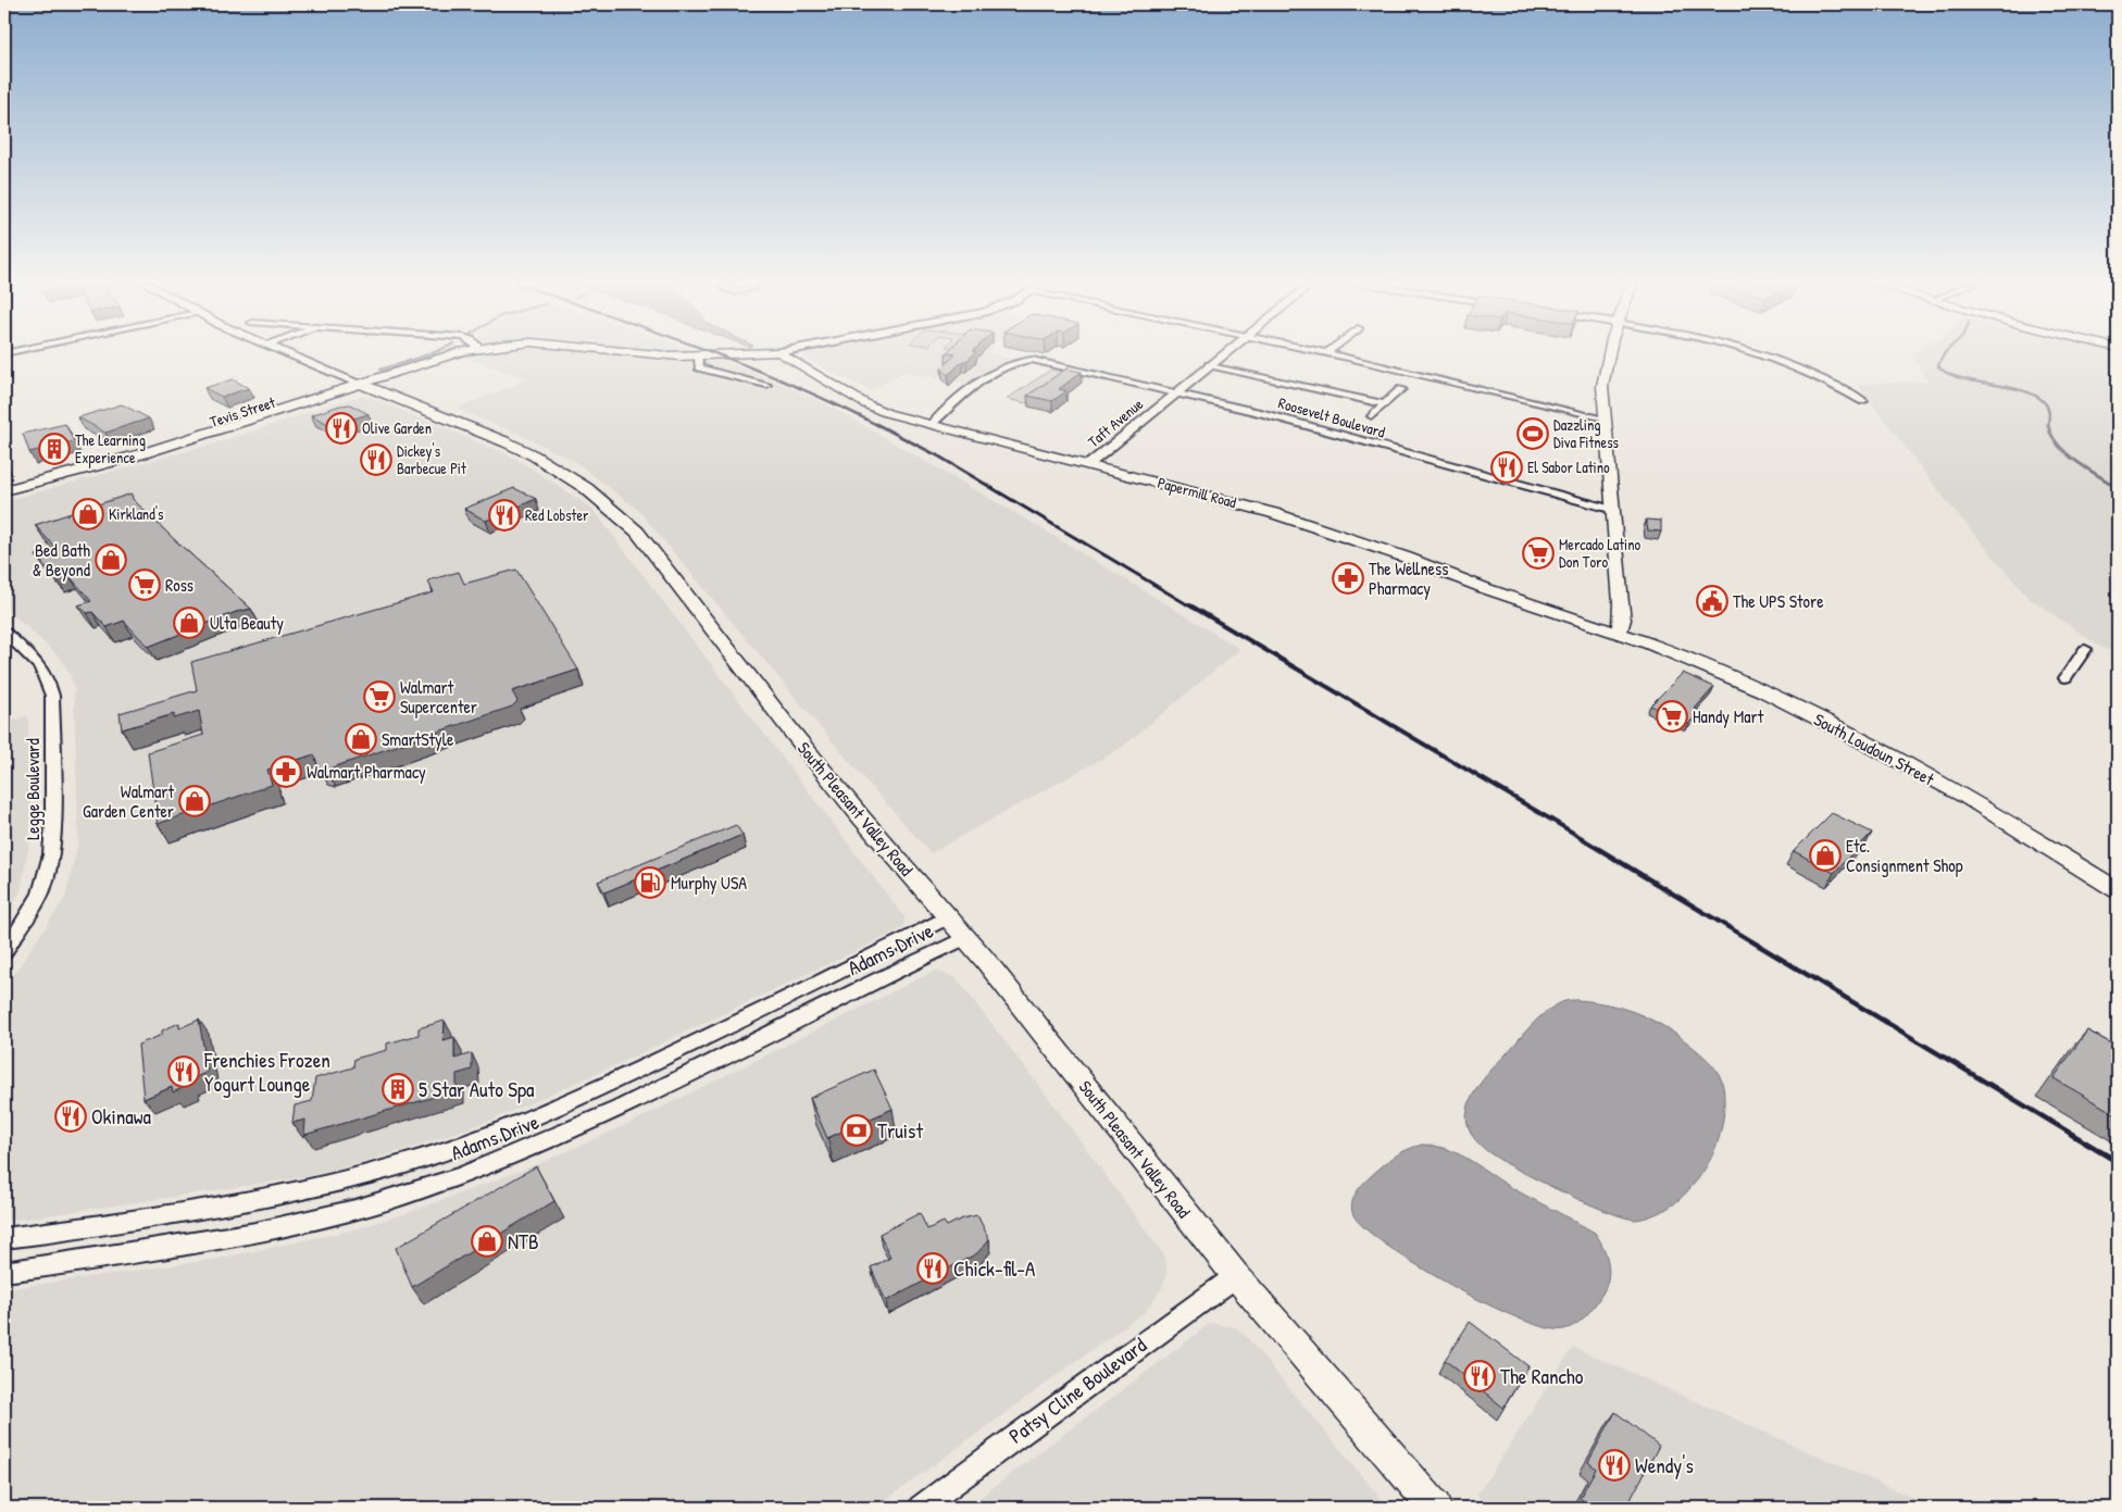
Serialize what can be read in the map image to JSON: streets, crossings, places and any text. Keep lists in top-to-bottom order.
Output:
{
  "streets": {
    "main road": [
      "Tevis Street",
      "Papermill Road",
      "South Loudoun Street",
      "South Pleasant Valley Road"
    ],
    "street": [
      "Roosevelt Boulevard",
      "Taft Avenue",
      "Legge Boulevard",
      "Adams Drive",
      "Patsy Cline Boulevard"
    ]
  },
  "crossings": [
    ["Tevis Street", "South Pleasant Valley Road"],
    ["Roosevelt Boulevard", "Taft Avenue"],
    ["Roosevelt Boulevard", "Papermill Road"],
    ["Taft Avenue", "Papermill Road"],
    ["Papermill Road", "South Loudoun Street"],
    ["South Pleasant Valley Road", "Adams Drive"],
    ["South Pleasant Valley Road", "Patsy Cline Boulevard"]
  ],
  "places": {
    "restaurant": [
      "Olive Garden",
      "Dickey's Barbecue Pit",
      "El Sabor Latino",
      "Red Lobster",
      "Frenchies Frozen Yogurt Lounge",
      "Okinawa",
      "Chick-fil-A",
      "The Rancho",
      "Wendy's"
    ],
    "sports": ["Dazzling Diva Fitness"],
    "building": ["The Learning Experience", "5 Star Auto Spa"],
    "shop": [
      "Kirkland's",
      "Bed Bath & Beyond",
      "Ulta Beauty",
      "SmartStyle",
      "Walmart Garden Center",
      "Etc. Consignment Shop",
      "NTB"
    ],
    "supermarket": [
      "Mercado Latino Don Toro",
      "Ross",
      "Walmart Supercenter",
      "Handy Mart"
    ],
    "pharmacy": ["The Wellness Pharmacy", "Walmart Pharmacy"],
    "public building": ["The UPS Store"],
    "fuel station": ["Murphy USA"],
    "bank": ["Truist"]
  }
}
